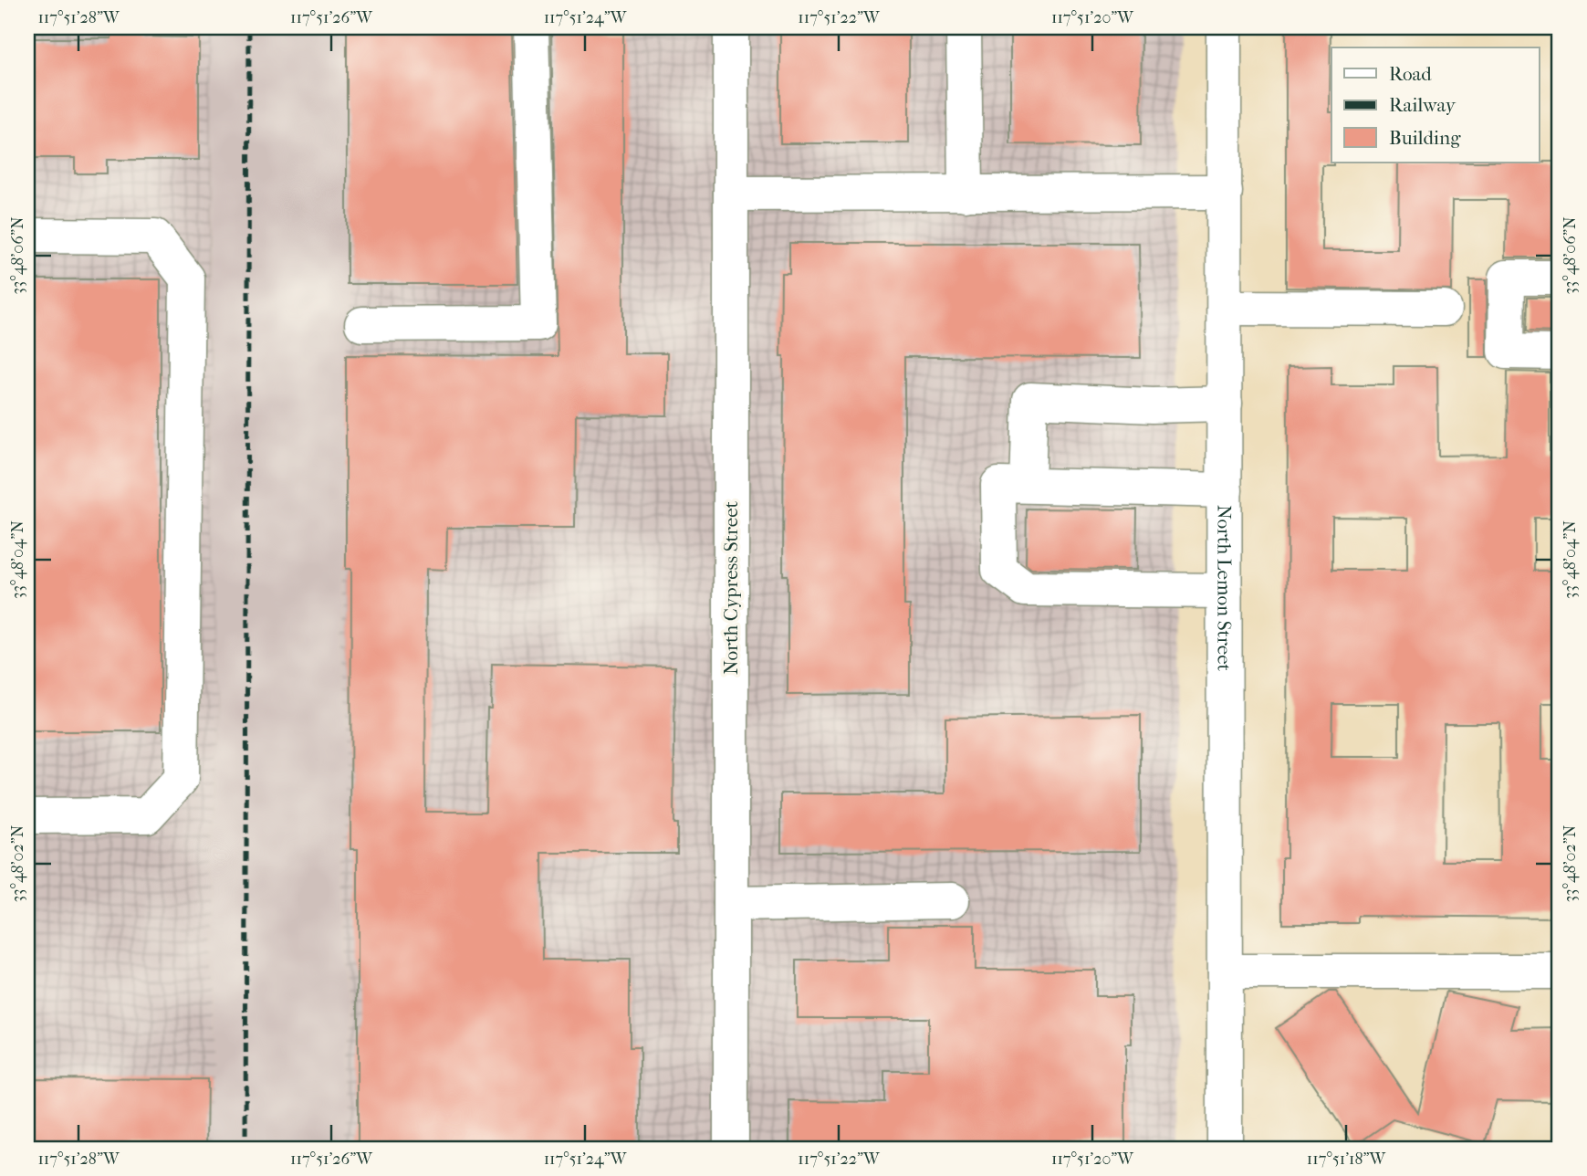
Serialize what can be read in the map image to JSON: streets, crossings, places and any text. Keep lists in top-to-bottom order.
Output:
{
  "streets": {
    "street": ["North Cypress Street", "North Lemon Street"]
  },
  "legend": ["Road", "Railway", "Building"],
  "coordinates": [
    "117°51'28\"W",
    "117°51'26\"W",
    "117°51'24\"W",
    "117°51'22\"W",
    "117°51'20\"W",
    "33°48'06\"N",
    "33°48'04\"N",
    "33°48'02\"N",
    "117°51'18\"W"
  ]
}
